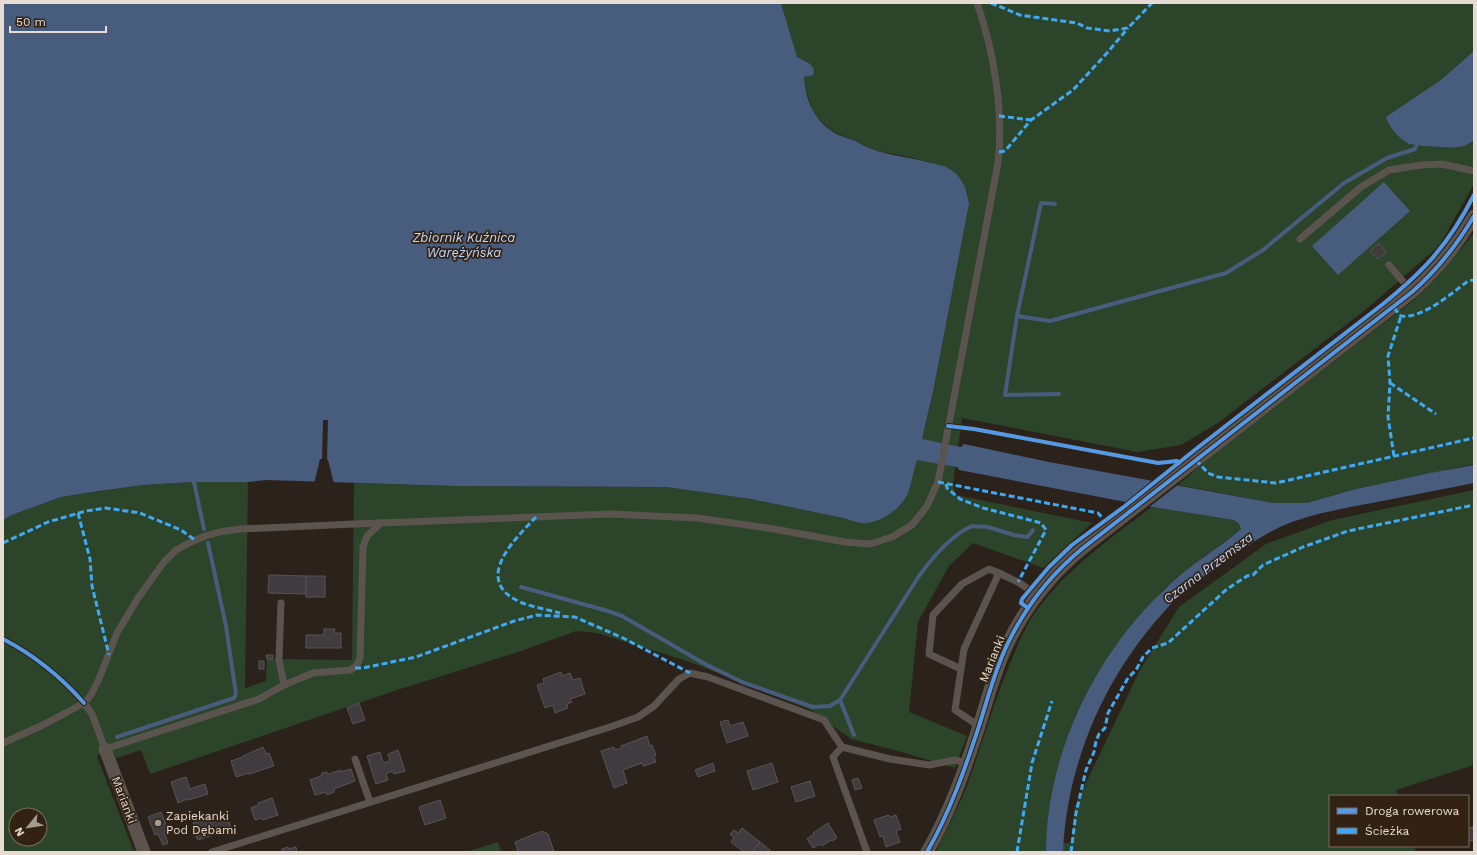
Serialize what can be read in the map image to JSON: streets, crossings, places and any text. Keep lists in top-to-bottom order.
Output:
{
  "streets": {
    "street": ["Marianki"]
  },
  "water": ["Zbiornik Kuźnica Warężyńska", "Czarna Przemsza"],
  "places": ["Zapiekanki Pod Dębami"],
  "legend": ["Droga rowerowa", "Ścieżka"],
  "scale_bar": "50 m",
  "north": "bottom left"
}
